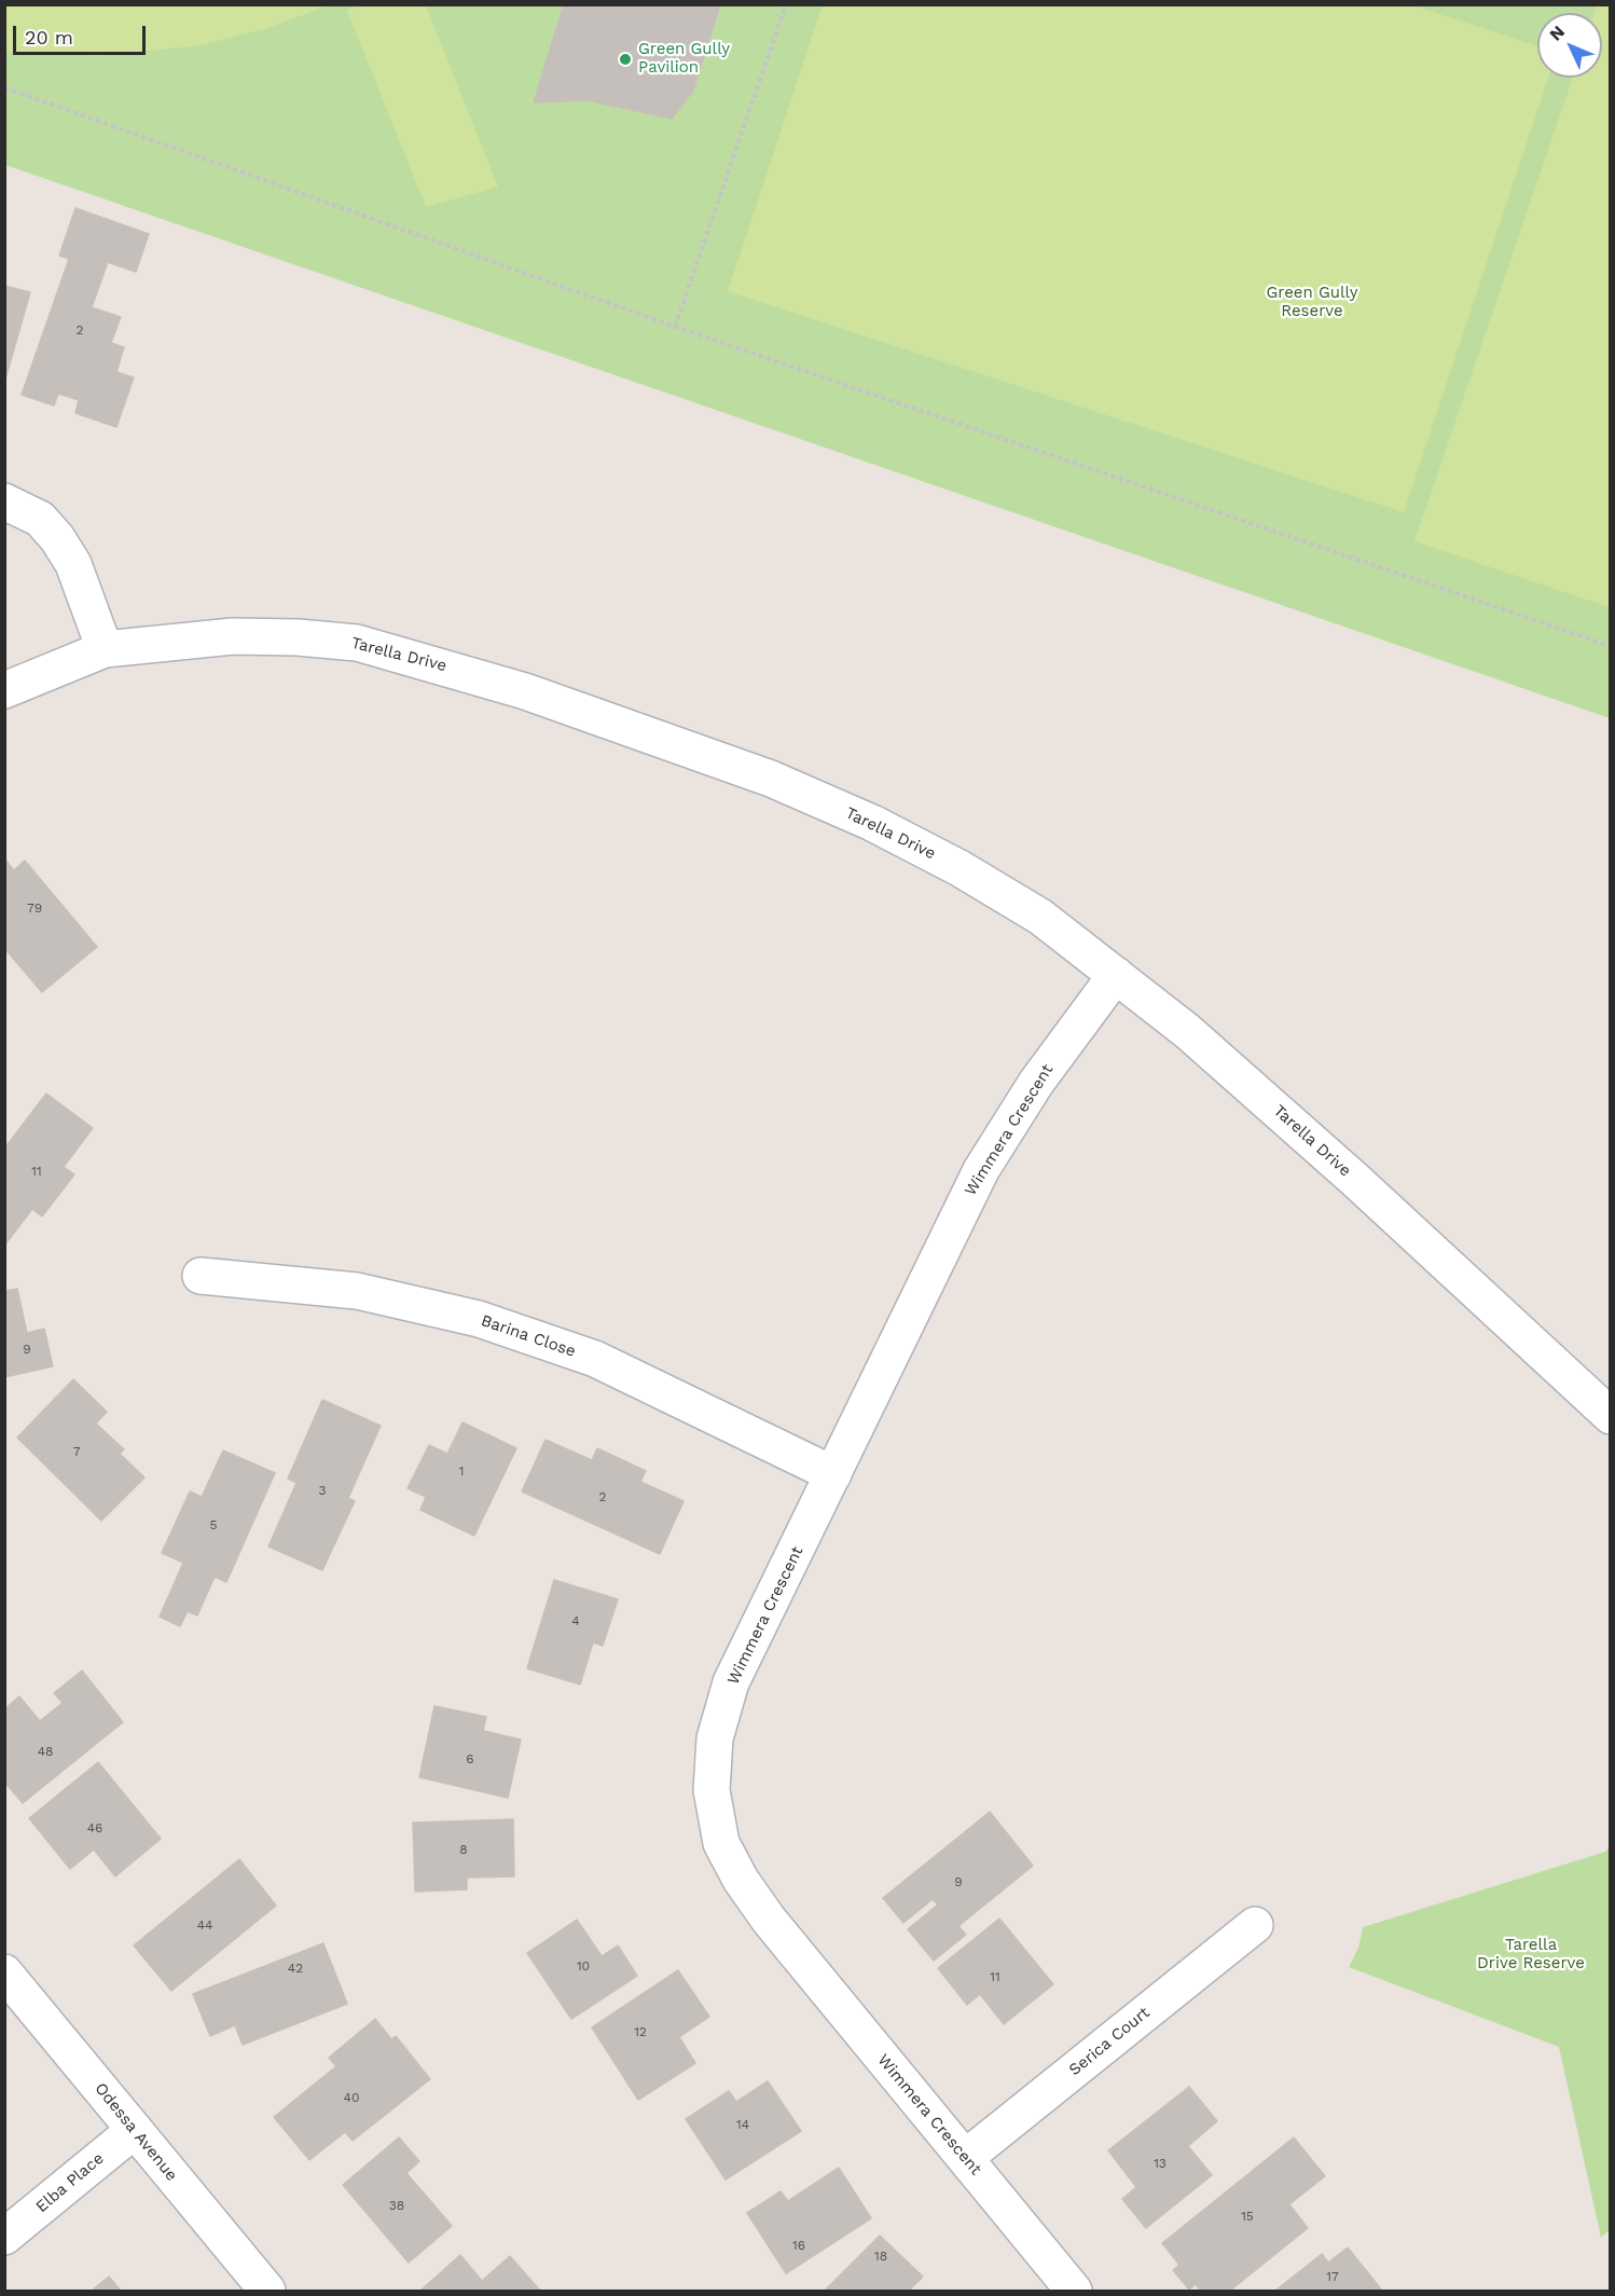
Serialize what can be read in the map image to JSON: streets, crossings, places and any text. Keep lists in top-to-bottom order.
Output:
{
  "streets": {
    "street": [
      "Tarella Drive",
      "Wimmera Crescent",
      "Barina Close",
      "Serica Court",
      "Odessa Avenue",
      "Elba Place"
    ]
  },
  "crossings": [
    ["Tarella Drive", "Wimmera Crescent"],
    ["Wimmera Crescent", "Barina Close"],
    ["Wimmera Crescent", "Serica Court"],
    ["Odessa Avenue", "Elba Place"]
  ],
  "parks": ["Green Gully Reserve", "Tarella Drive Reserve"],
  "places": ["Green Gully Pavilion"],
  "house_numbers": [
    "2",
    "79",
    "11",
    "9",
    "7",
    "1",
    "3",
    "2",
    "5",
    "4",
    "48",
    "6",
    "46",
    "8",
    "9",
    "44",
    "10",
    "42",
    "11",
    "12",
    "40",
    "14",
    "13",
    "38",
    "15",
    "16",
    "18",
    "17"
  ],
  "scale_bar": "20 m",
  "north": "top left"
}
